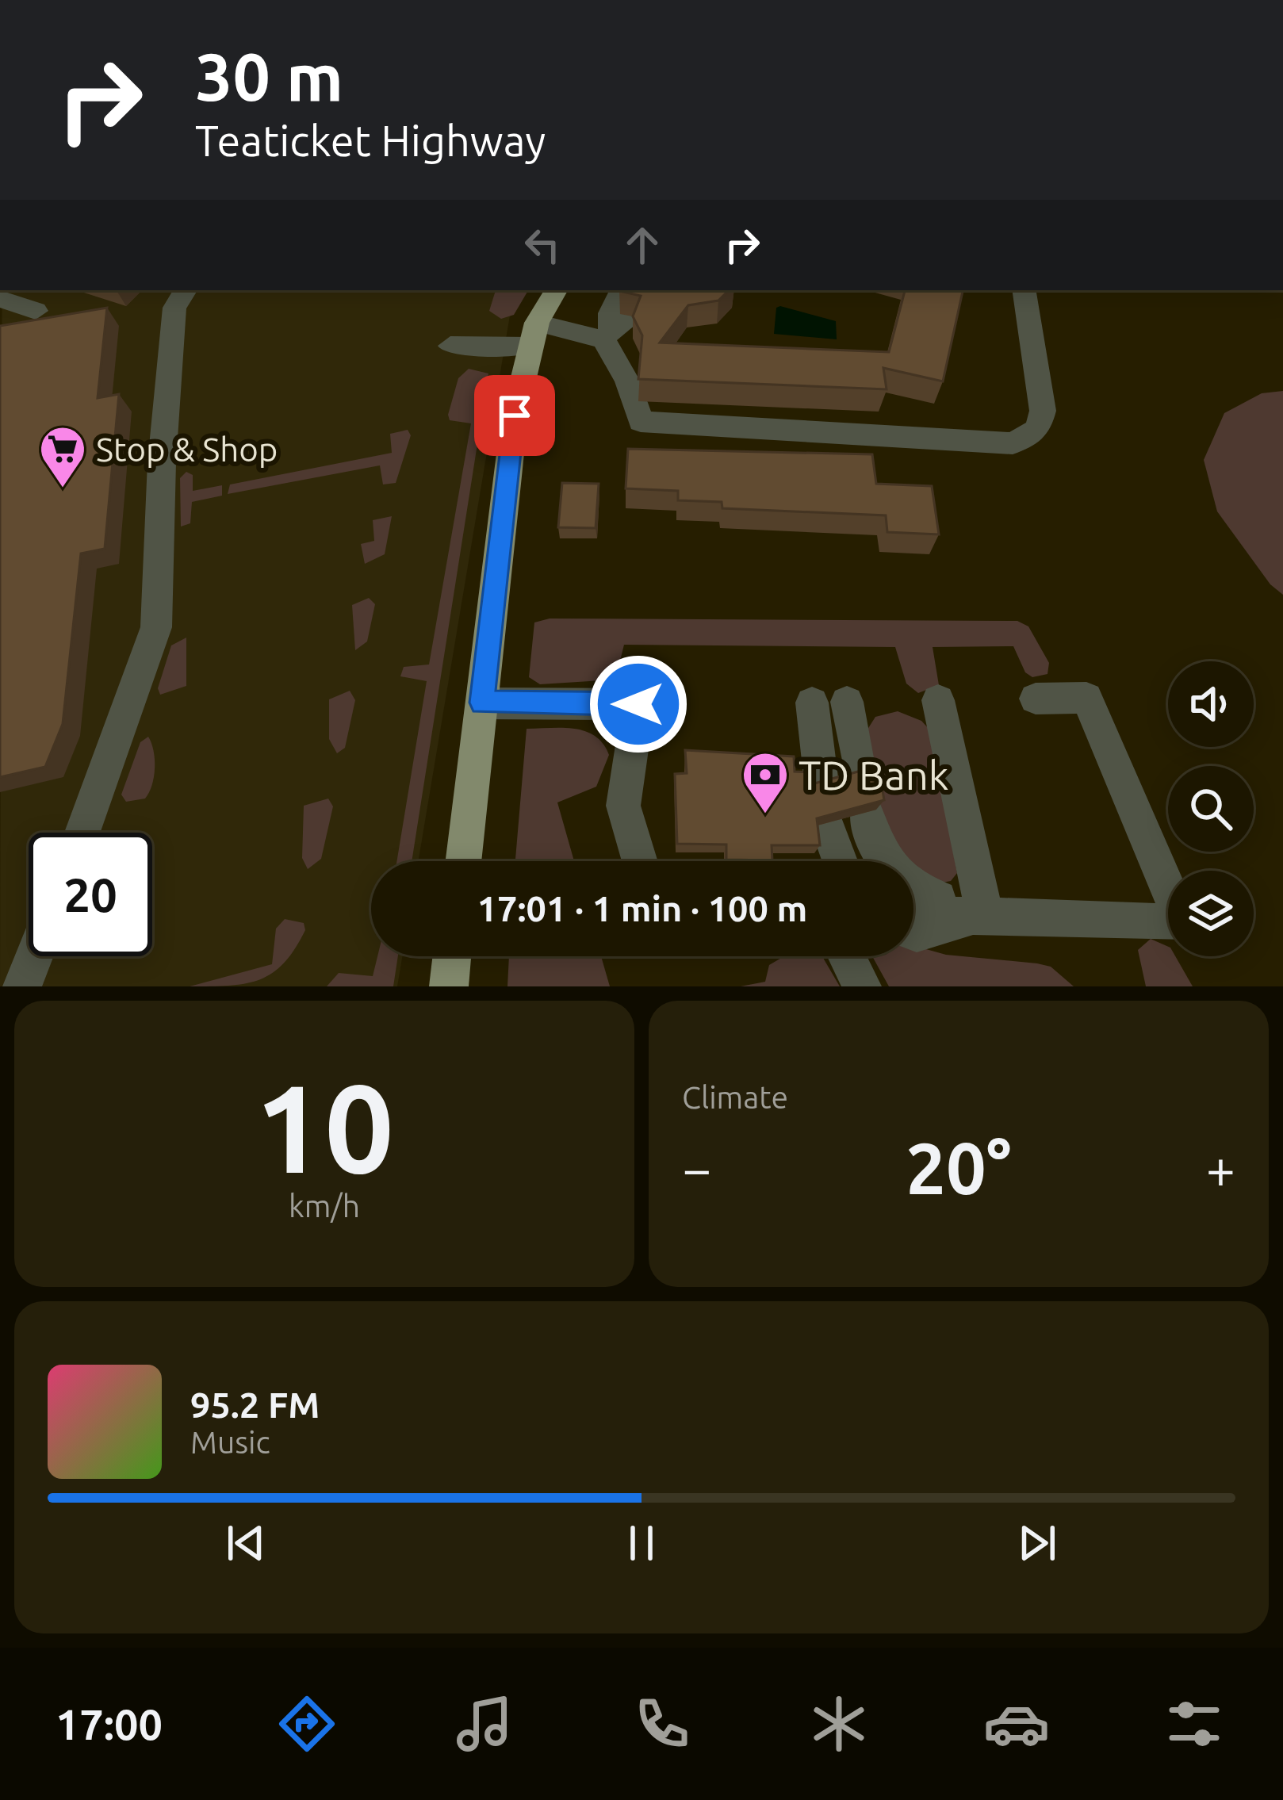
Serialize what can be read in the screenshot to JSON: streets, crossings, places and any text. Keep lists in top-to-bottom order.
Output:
{
  "places": {
    "supermarket": ["Stop & Shop"],
    "bank": ["TD Bank"]
  },
  "page": {
    "turn": ["30 m", "Teaticket Highway"],
    "limit": "20",
    "trip": "17:01 · 1 min · 100 m",
    "tile": [
      ["10", "km/h"],
      "Climate"
    ],
    "heat": ["−", "20°", "+"],
    "song": ["95.2 FM", "Music"],
    "tabs": "17:00"
  }
}
